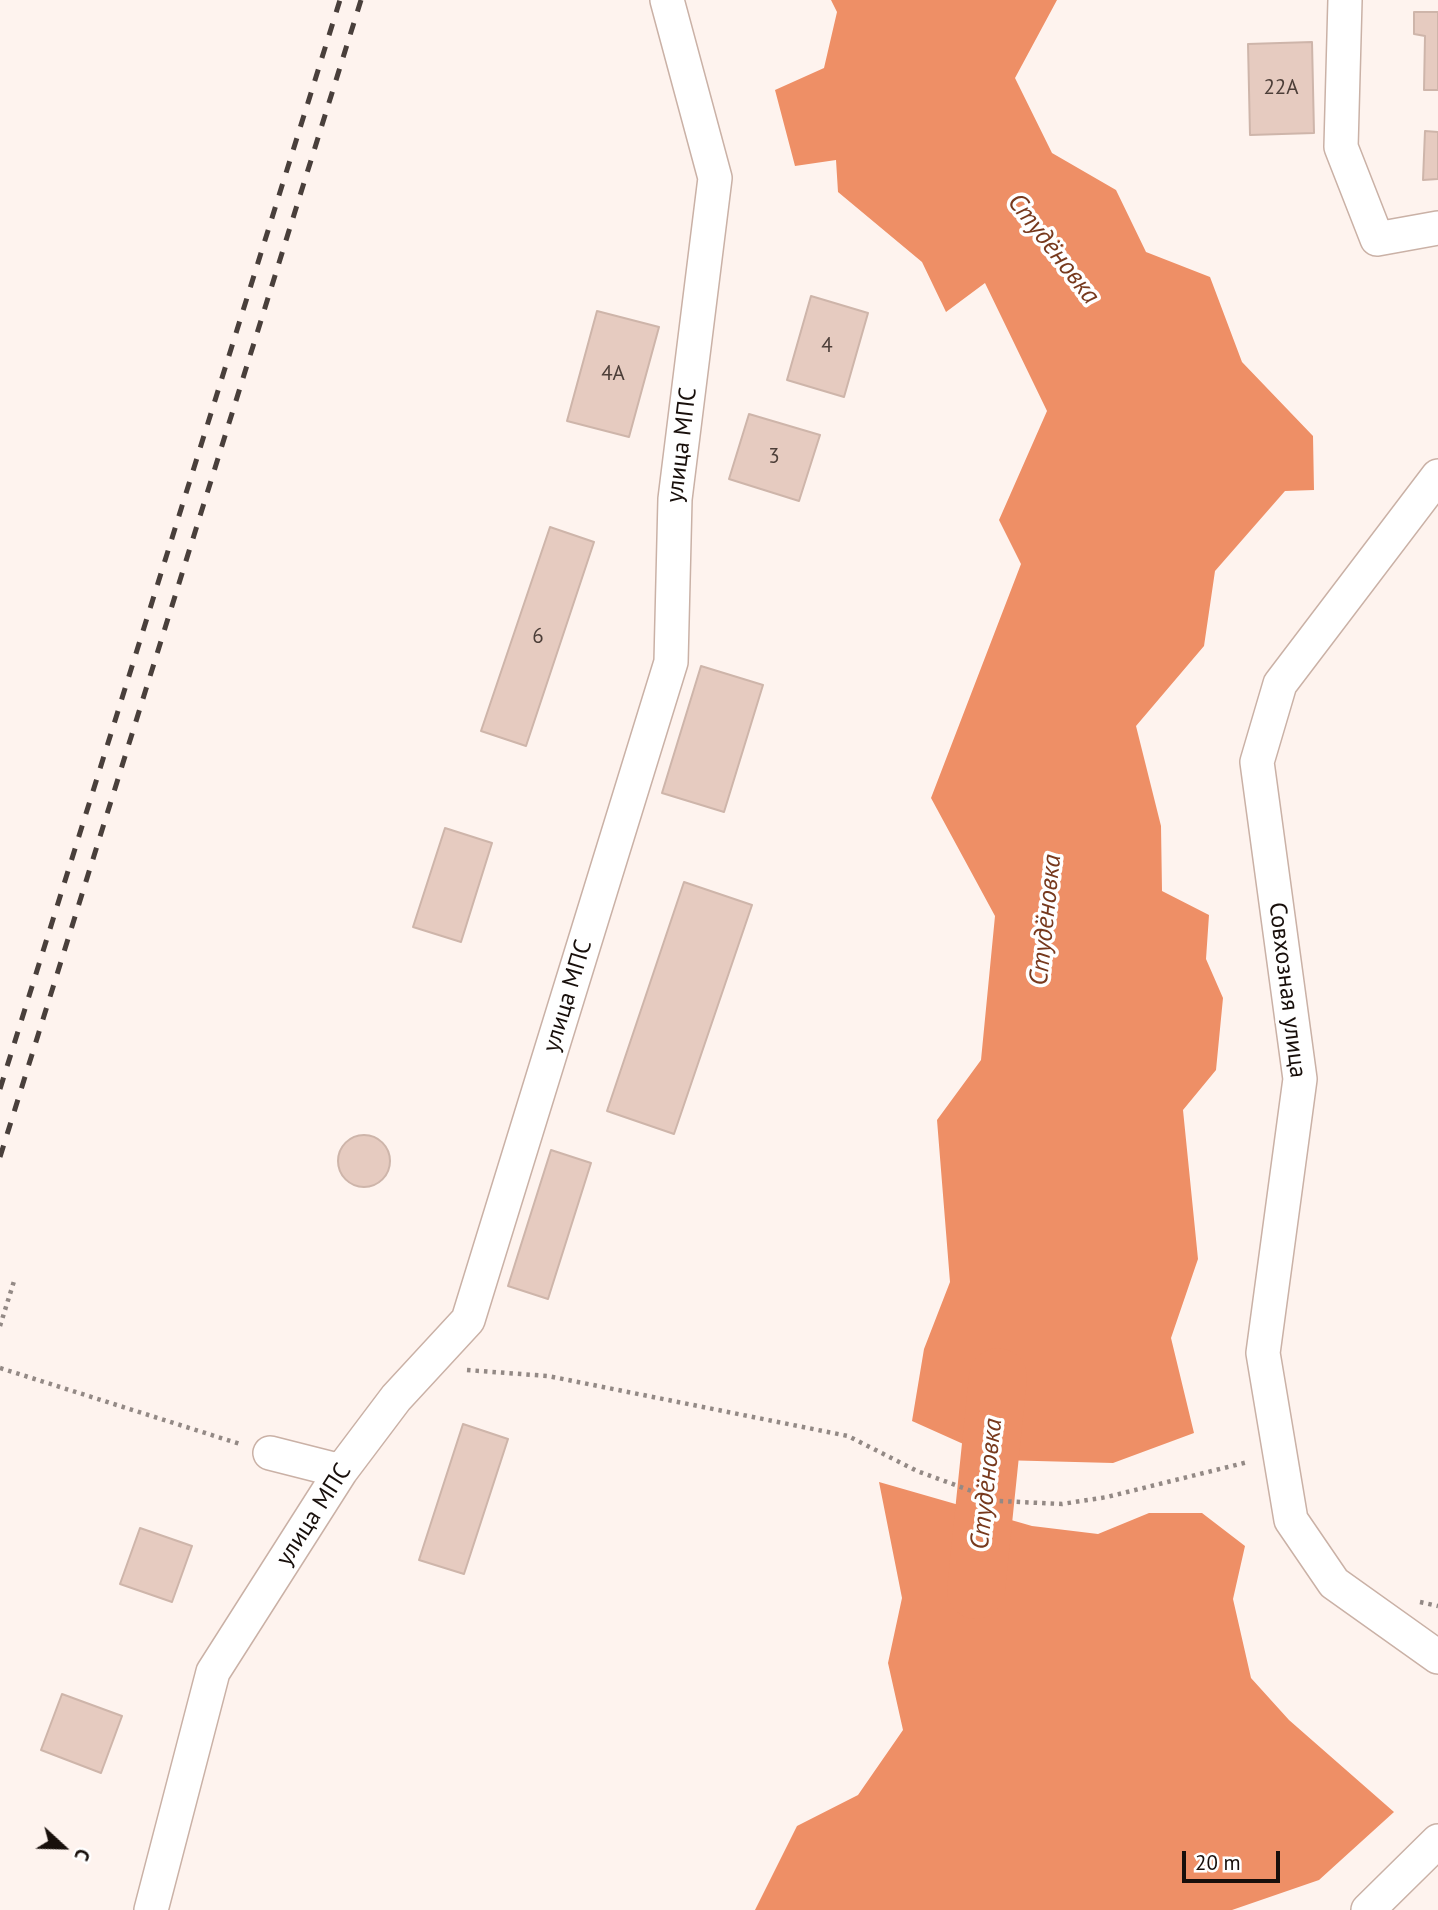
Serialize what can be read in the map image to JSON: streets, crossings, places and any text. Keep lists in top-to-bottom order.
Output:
{
  "streets": {
    "street": ["улица МПС", "Совхозная улица"]
  },
  "water": ["Студёновка"],
  "house_numbers": [
    "22А",
    "4",
    "4А",
    "3",
    "6"
  ],
  "scale_bar": "20 m",
  "north": "right"
}
